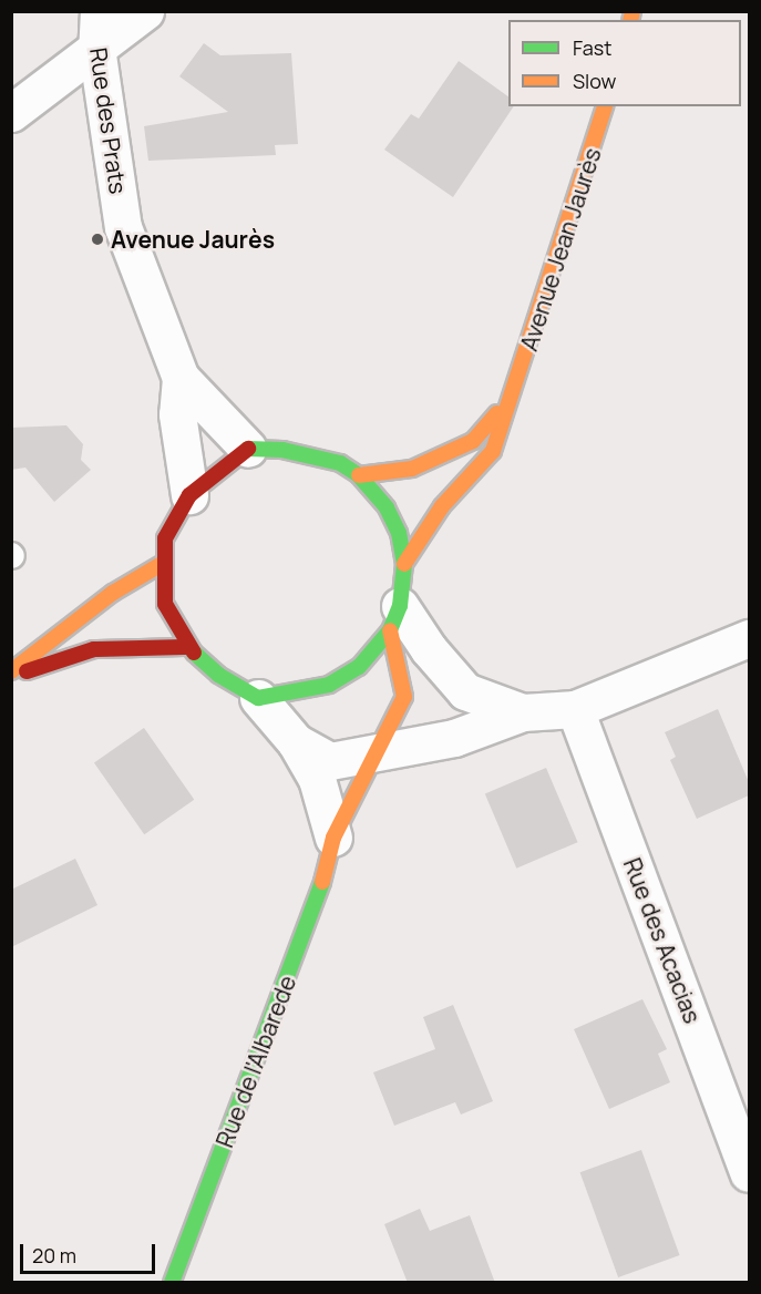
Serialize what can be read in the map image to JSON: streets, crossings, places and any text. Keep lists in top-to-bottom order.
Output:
{
  "streets": {
    "street": [
      "Rue des Prats",
      "Avenue Jean Jaurès",
      "Rue des Acacias",
      "Rue de l'Albarede"
    ]
  },
  "crossings": [
    ["Avenue Jean Jaurès", "Rue de l'Albarede"]
  ],
  "places": ["Avenue Jaurès"],
  "legend": ["Fast", "Slow"],
  "scale_bar": "20 m"
}
